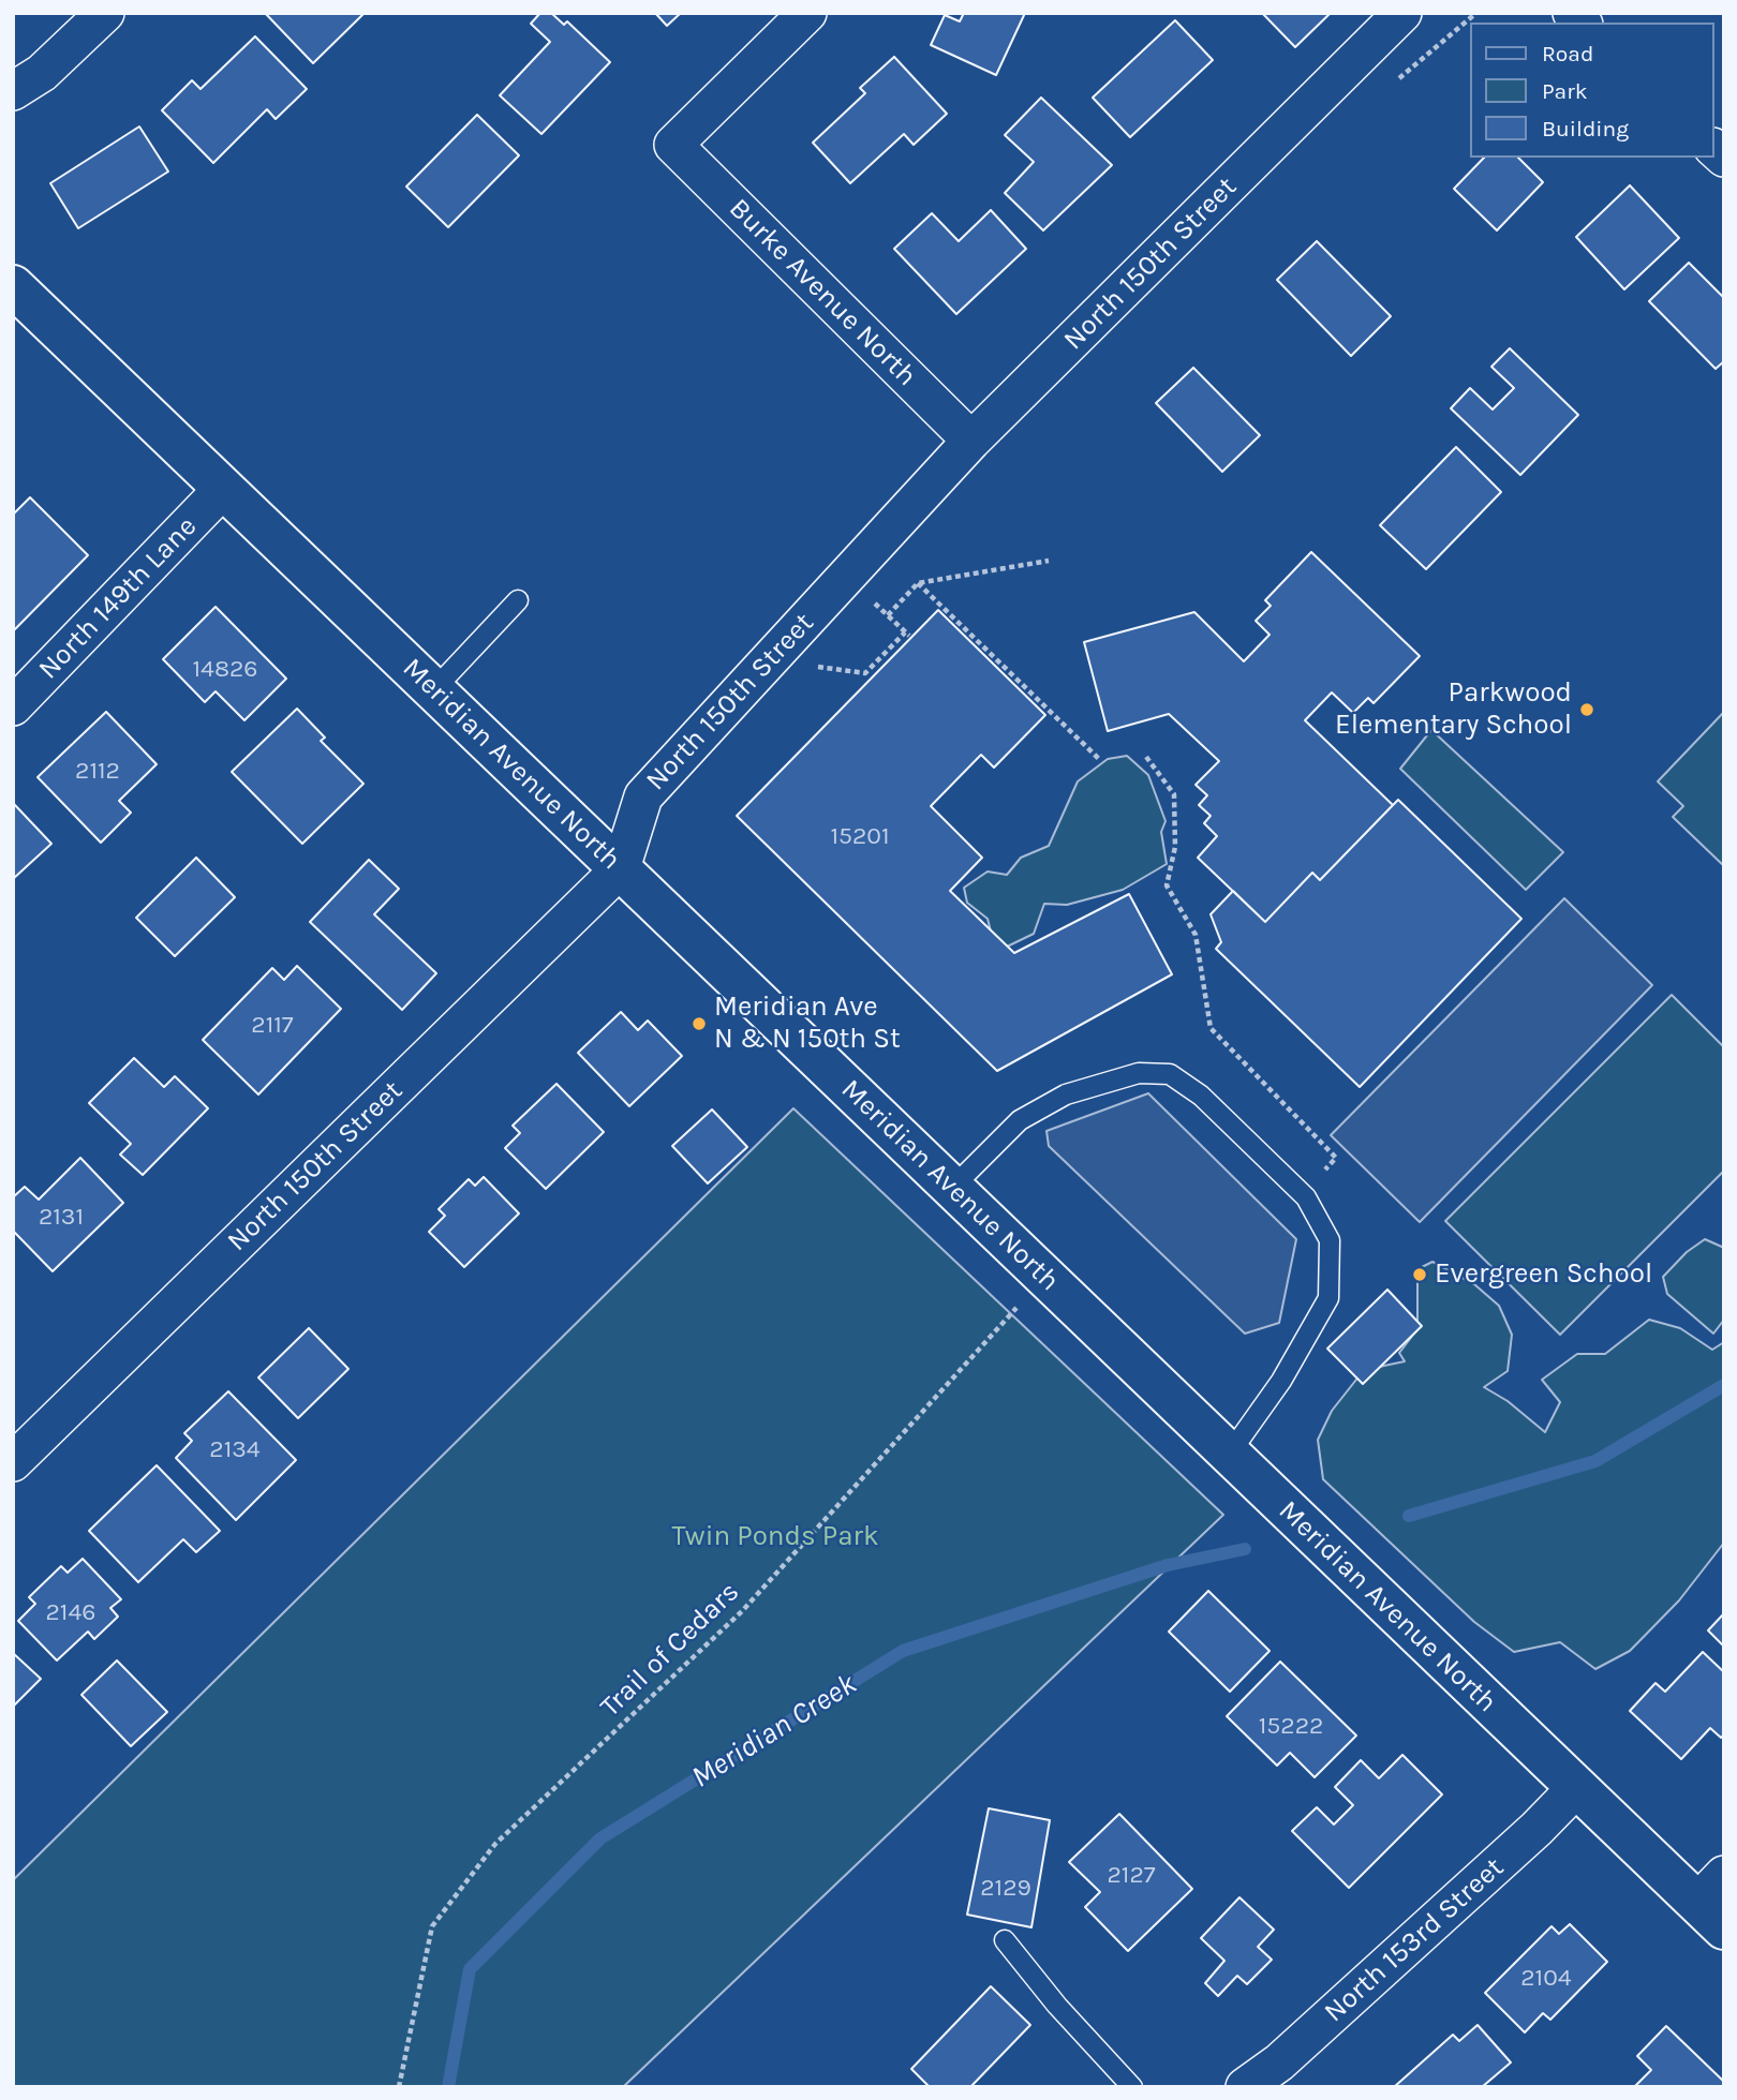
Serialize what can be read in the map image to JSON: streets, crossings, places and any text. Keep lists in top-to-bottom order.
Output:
{
  "streets": {
    "street": [
      "North 150th Street",
      "Burke Avenue North",
      "North 149th Lane",
      "Meridian Avenue North",
      "North 153rd Street"
    ],
    "path": ["Trail of Cedars"]
  },
  "crossings": [
    ["North 150th Street", "Burke Avenue North"],
    ["North 150th Street", "Meridian Avenue North"],
    ["North 149th Lane", "Meridian Avenue North"],
    ["Meridian Avenue North", "Trail of Cedars"],
    ["Meridian Avenue North", "North 153rd Street"]
  ],
  "water": ["Meridian Creek"],
  "parks": ["Twin Ponds Park"],
  "places": ["Parkwood Elementary School", "Meridian Ave N & N 150th St", "Evergreen School"],
  "house_numbers": [
    "14826",
    "2112",
    "15201",
    "2117",
    "2131",
    "2134",
    "2146",
    "15222",
    "2127",
    "2129",
    "2104"
  ],
  "legend": ["Road", "Park", "Building"]
}
